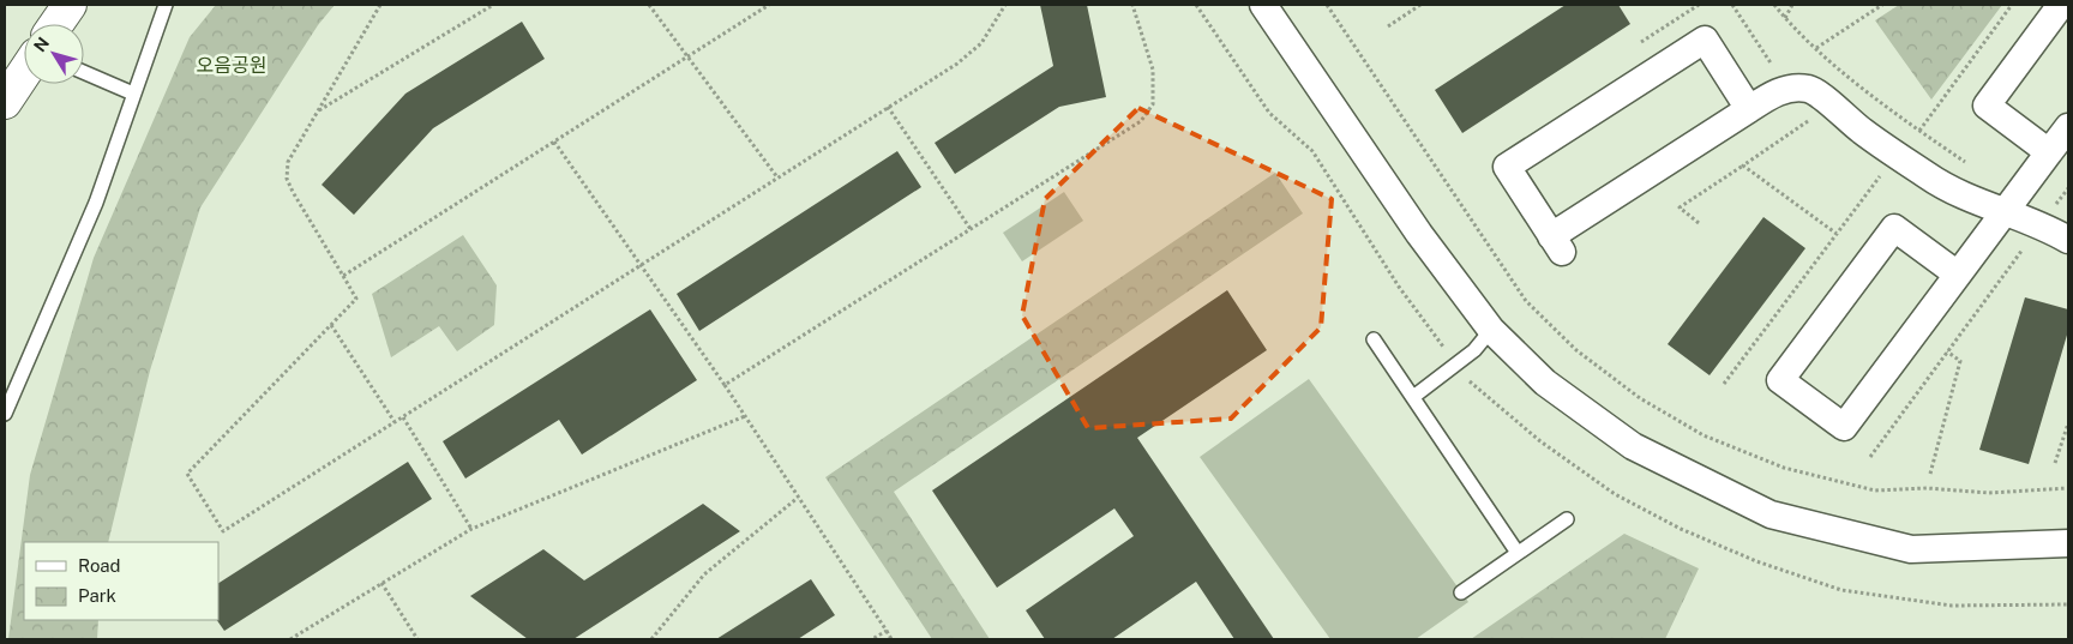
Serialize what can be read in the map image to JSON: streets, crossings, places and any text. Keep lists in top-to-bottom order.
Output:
{
  "parks": ["오음공원"],
  "legend": ["Road", "Park"],
  "north": "top left"
}
